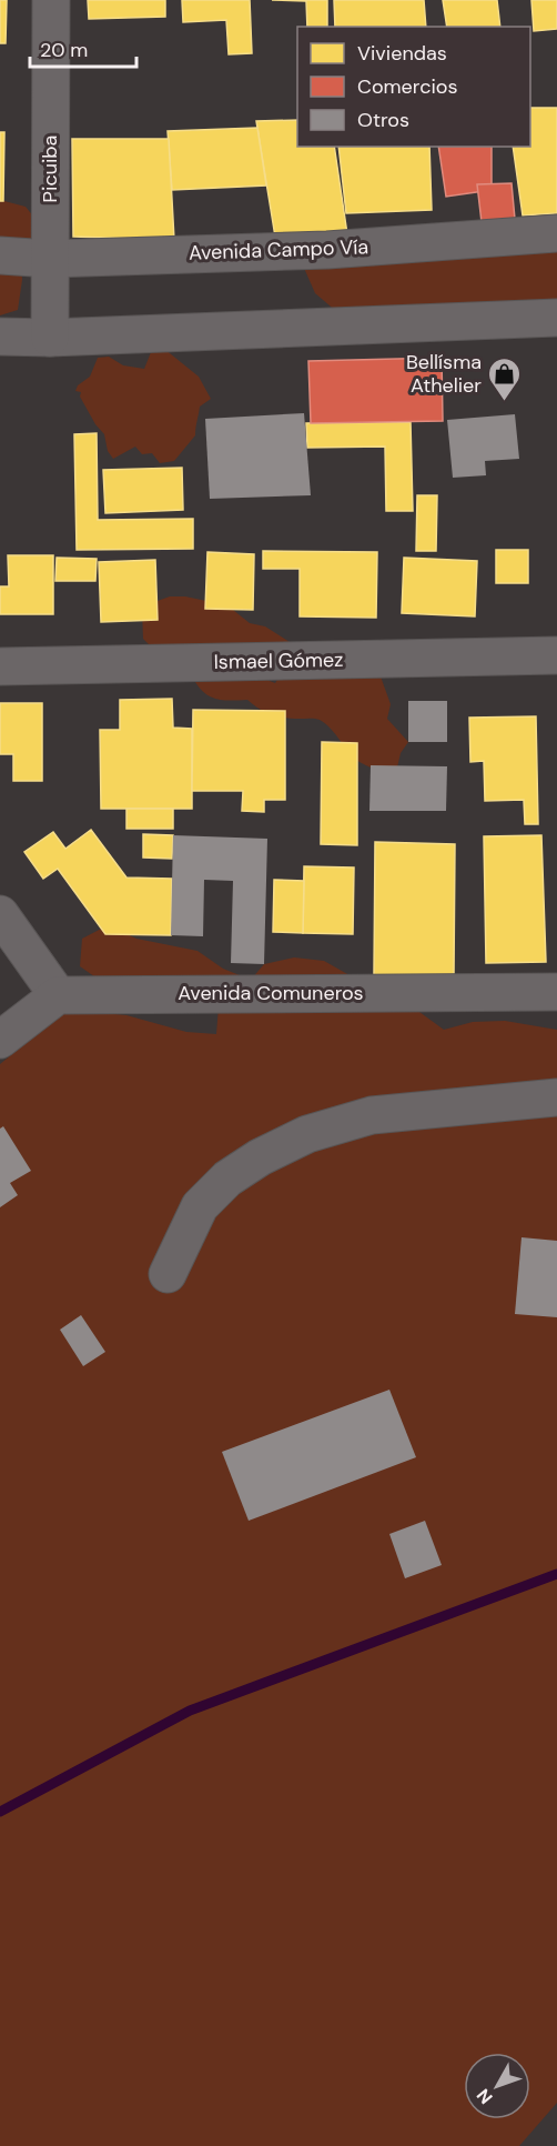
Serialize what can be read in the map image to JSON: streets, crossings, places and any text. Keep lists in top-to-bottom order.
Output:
{
  "streets": {
    "street": [
      "Picuiba",
      "Avenida Campo Vía",
      "Ismael Gómez",
      "Avenida Comuneros"
    ]
  },
  "crossings": [
    ["Picuiba", "Avenida Campo Vía"]
  ],
  "places": {
    "shop": ["Bellísma Athelier"]
  },
  "legend": ["Viviendas", "Comercios", "Otros"],
  "scale_bar": "20 m",
  "north": "bottom left"
}
